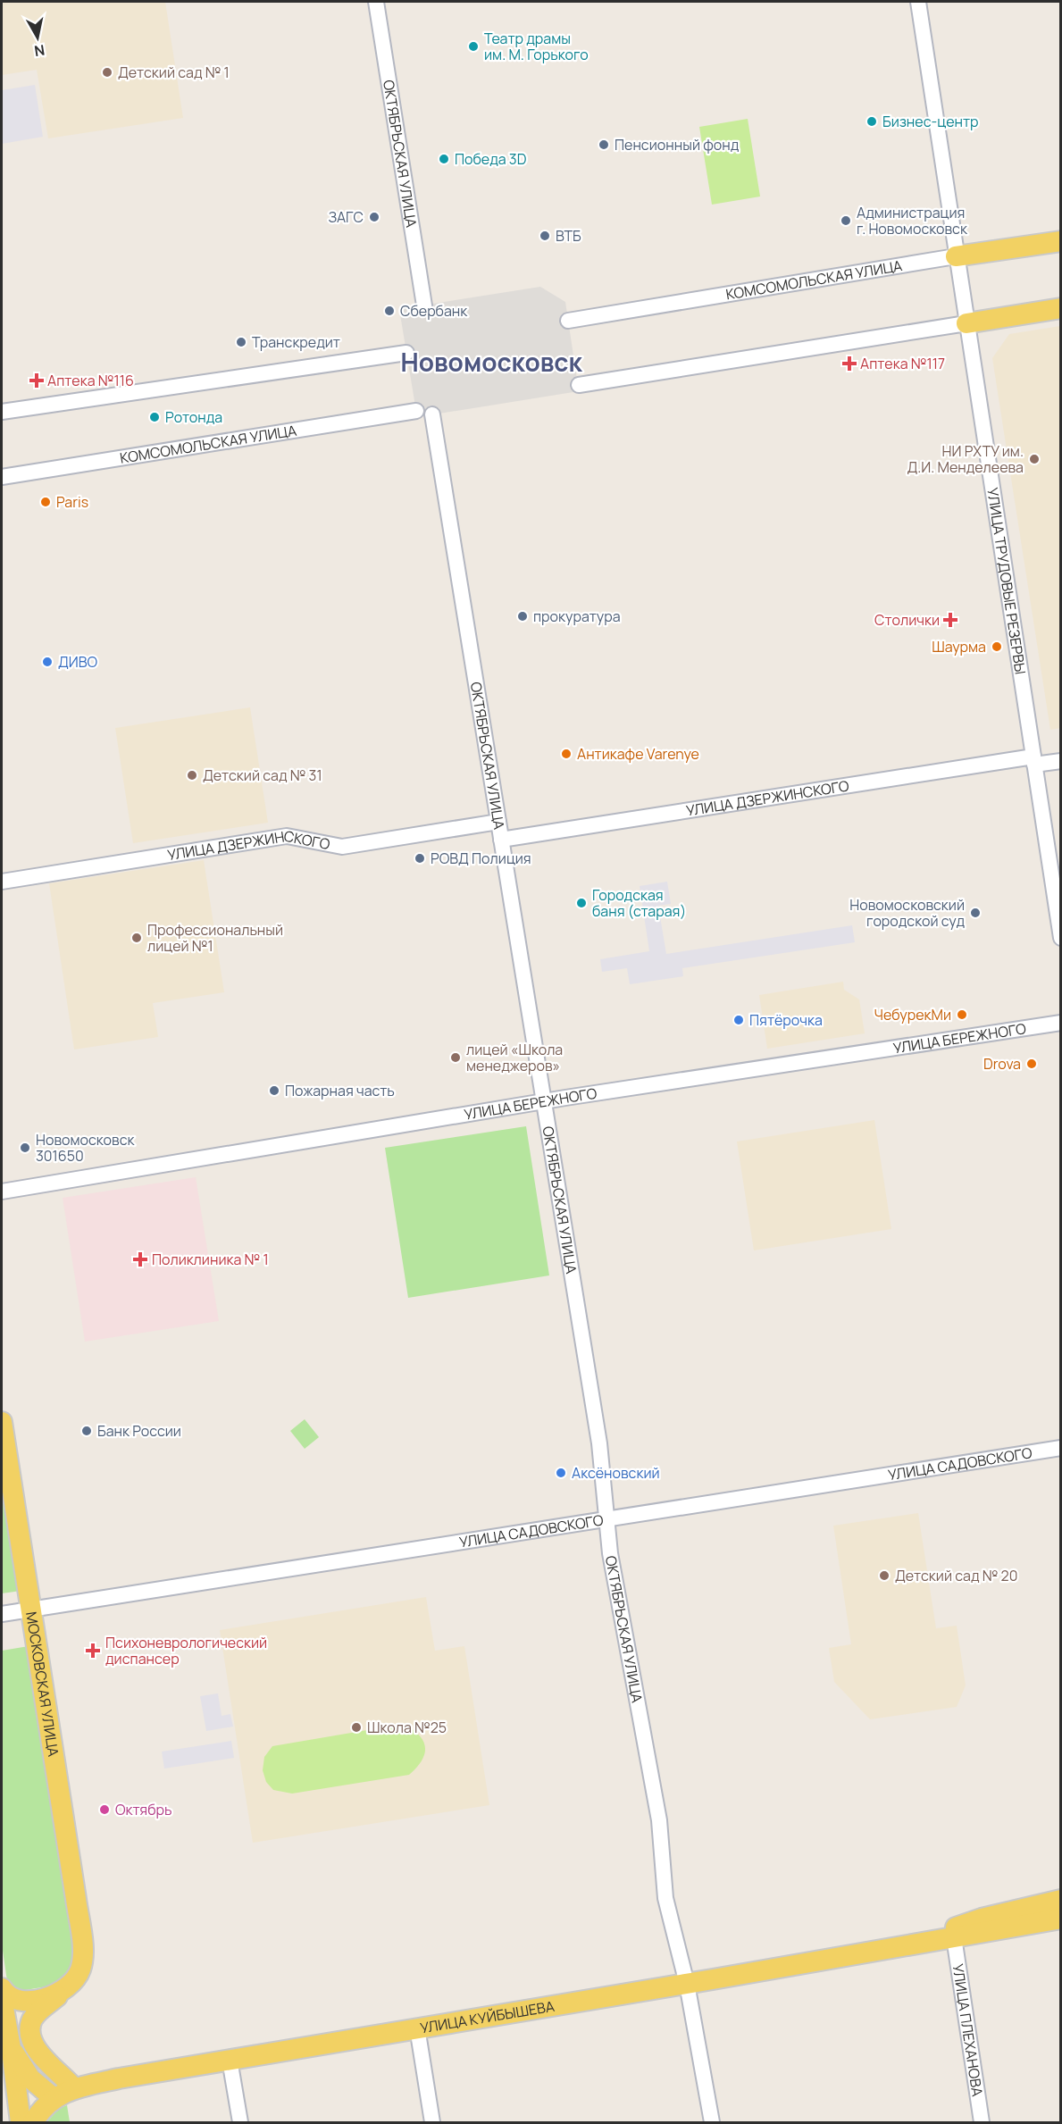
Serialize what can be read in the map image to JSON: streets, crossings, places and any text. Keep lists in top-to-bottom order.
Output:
{
  "streets": {
    "main road": ["КОМСОМОЛЬСКАЯ УЛИЦА", "МОСКОВСКАЯ УЛИЦА", "УЛИЦА КУЙБЫШЕВА"],
    "street": [
      "ОКТЯБРЬСКАЯ УЛИЦА",
      "УЛИЦА ТРУДОВЫЕ РЕЗЕРВЫ",
      "УЛИЦА ДЗЕРЖИНСКОГО",
      "УЛИЦА БЕРЕЖНОГО",
      "УЛИЦА САДОВСКОГО",
      "УЛИЦА ПЛЕХАНОВА"
    ]
  },
  "crossings": [
    ["ОКТЯБРЬСКАЯ УЛИЦА", "УЛИЦА ДЗЕРЖИНСКОГО"],
    ["ОКТЯБРЬСКАЯ УЛИЦА", "УЛИЦА БЕРЕЖНОГО"],
    ["ОКТЯБРЬСКАЯ УЛИЦА", "УЛИЦА САДОВСКОГО"],
    ["ОКТЯБРЬСКАЯ УЛИЦА", "УЛИЦА КУЙБЫШЕВА"],
    ["КОМСОМОЛЬСКАЯ УЛИЦА", "УЛИЦА ТРУДОВЫЕ РЕЗЕРВЫ"],
    ["УЛИЦА ТРУДОВЫЕ РЕЗЕРВЫ", "УЛИЦА ДЗЕРЖИНСКОГО"],
    ["УЛИЦА САДОВСКОГО", "МОСКОВСКАЯ УЛИЦА"],
    ["МОСКОВСКАЯ УЛИЦА", "УЛИЦА КУЙБЫШЕВА"],
    ["УЛИЦА КУЙБЫШЕВА", "УЛИЦА ПЛЕХАНОВА"]
  ],
  "districts": ["Новомосковск"],
  "places": {
    "other": [
      "Театр драмы им. М. Горького",
      "Детский сад № 1",
      "Бизнес-центр",
      "Пенсионный фонд",
      "Победа 3D",
      "ЗАГС",
      "Администрация г. Новомосковск",
      "ВТБ",
      "Сбербанк",
      "Транскредит",
      "Ротонда",
      "НИ РХТУ им. Д.И. Менделеева",
      "Paris",
      "прокуратура",
      "Шаурма",
      "ДИВО",
      "Антикафе Varenye",
      "Детский сад № 31",
      "РОВД Полиция",
      "Городская баня (старая)",
      "Новомосковский городской суд",
      "Профессиональный лицей №1",
      "ЧебурекМи",
      "Пятёрочка",
      "лицей «Школа менеджеров»",
      "Drova",
      "Пожарная часть",
      "Новомосковск 301650",
      "Банк России",
      "Аксёновский",
      "Детский сад № 20",
      "Школа №25",
      "Октябрь"
    ],
    "health": [
      "Аптека №117",
      "Аптека №116",
      "Столички",
      "Поликлиника № 1",
      "Психоневрологический диспансер"
    ]
  },
  "north": "bottom"
}
